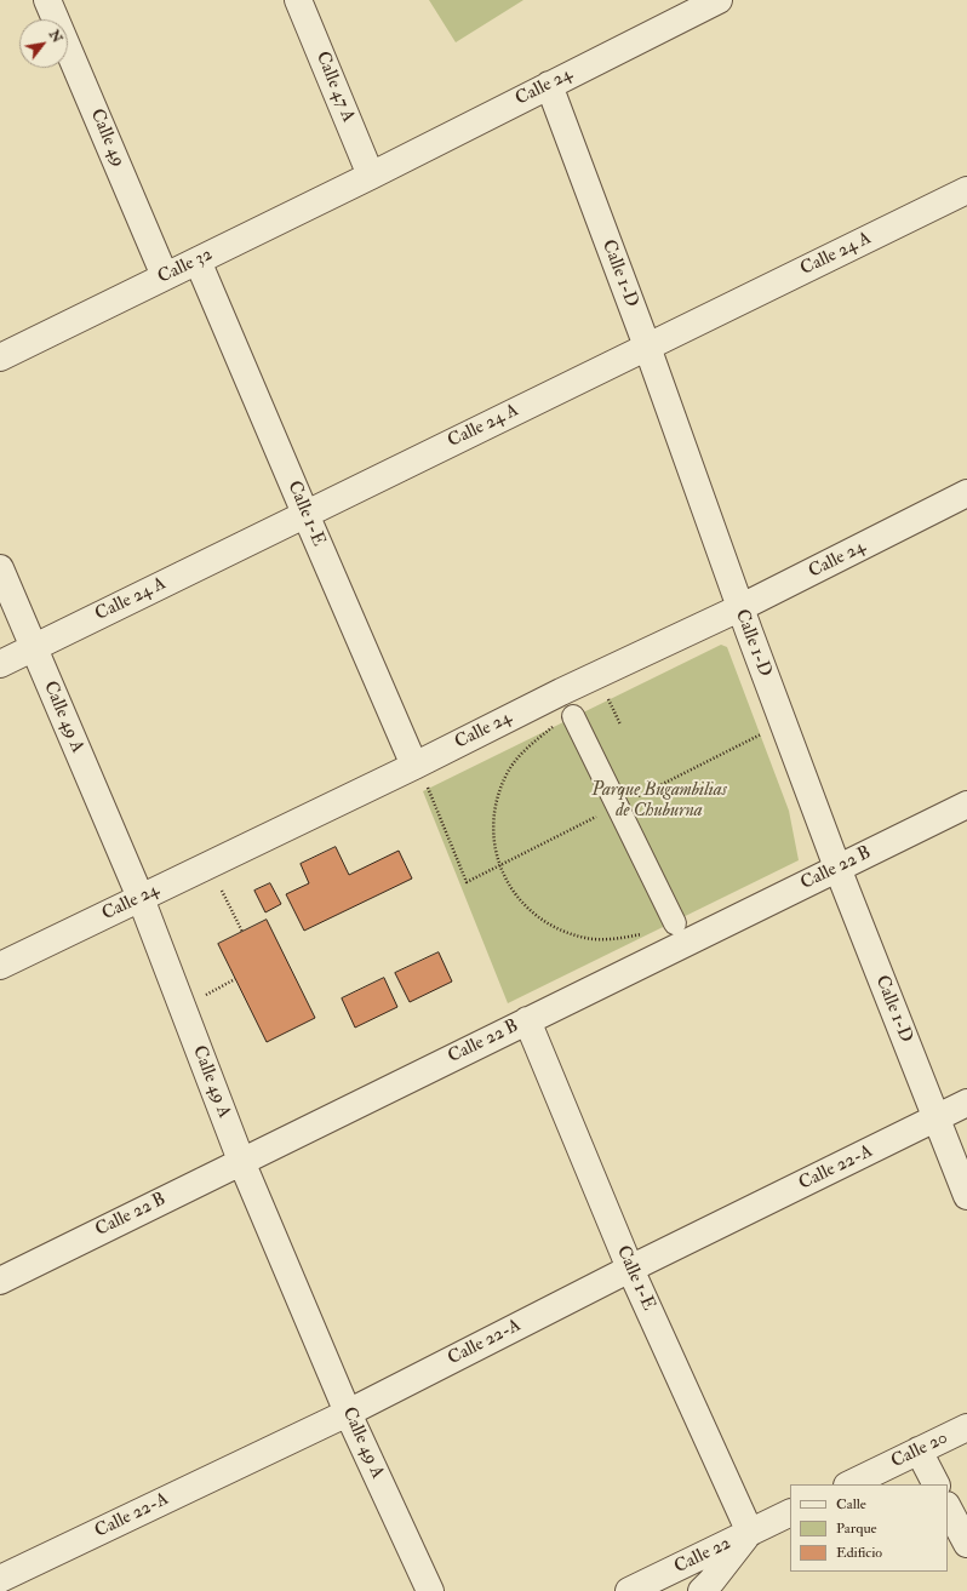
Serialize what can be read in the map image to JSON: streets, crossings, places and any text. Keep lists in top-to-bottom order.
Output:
{
  "streets": {
    "street": [
      "Calle 47 A",
      "Calle 24",
      "Calle 49",
      "Calle 24 A",
      "Calle 32",
      "Calle 1-D",
      "Calle 1-E",
      "Calle 49 A",
      "Calle 22 B",
      "Calle 22-A",
      "Calle 20",
      "Calle 22"
    ]
  },
  "crossings": [
    ["Calle 47 A", "Calle 24"],
    ["Calle 47 A", "Calle 32"],
    ["Calle 24", "Calle 32"],
    ["Calle 24", "Calle 1-D"],
    ["Calle 24", "Calle 1-E"],
    ["Calle 24", "Calle 49 A"],
    ["Calle 49", "Calle 32"],
    ["Calle 24 A", "Calle 1-D"],
    ["Calle 24 A", "Calle 1-E"],
    ["Calle 24 A", "Calle 49 A"],
    ["Calle 32", "Calle 1-E"],
    ["Calle 1-D", "Calle 22 B"],
    ["Calle 1-D", "Calle 22-A"],
    ["Calle 1-E", "Calle 22 B"],
    ["Calle 1-E", "Calle 22-A"],
    ["Calle 1-E", "Calle 22"],
    ["Calle 49 A", "Calle 22 B"],
    ["Calle 49 A", "Calle 22-A"]
  ],
  "parks": ["Parque Bugambilias de Chuburna"],
  "legend": ["Calle", "Parque", "Edificio"],
  "north": "top right"
}
